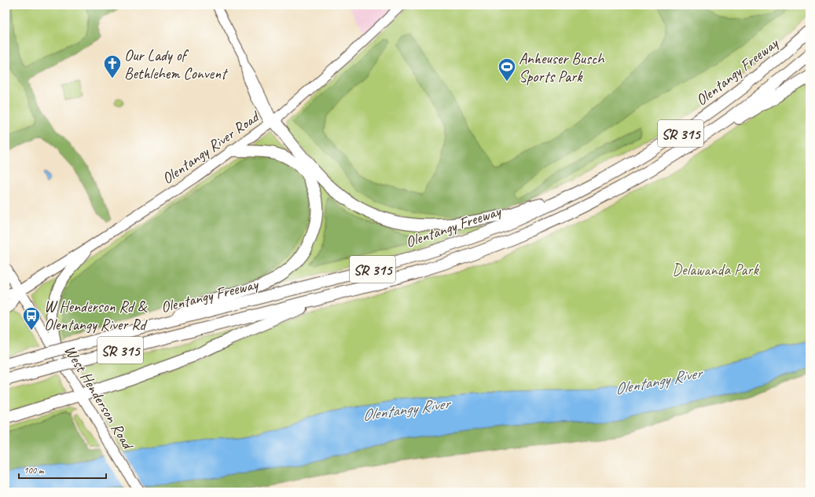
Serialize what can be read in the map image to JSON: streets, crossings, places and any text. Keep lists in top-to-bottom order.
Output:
{
  "streets": {
    "highway": ["Olentangy Freeway", "SR 315"],
    "main road": ["Olentangy River Road", "West Henderson Road"]
  },
  "crossings": [
    ["Olentangy River Road", "West Henderson Road"]
  ],
  "water": ["Olentangy River"],
  "parks": ["Delawanda Park"],
  "places": {
    "church": ["Our Lady of Bethlehem Convent"],
    "sports": ["Anheuser Busch Sports Park"],
    "bus stop": ["W Henderson Rd & Olentangy River Rd"]
  },
  "scale_bar": "100 m"
}
